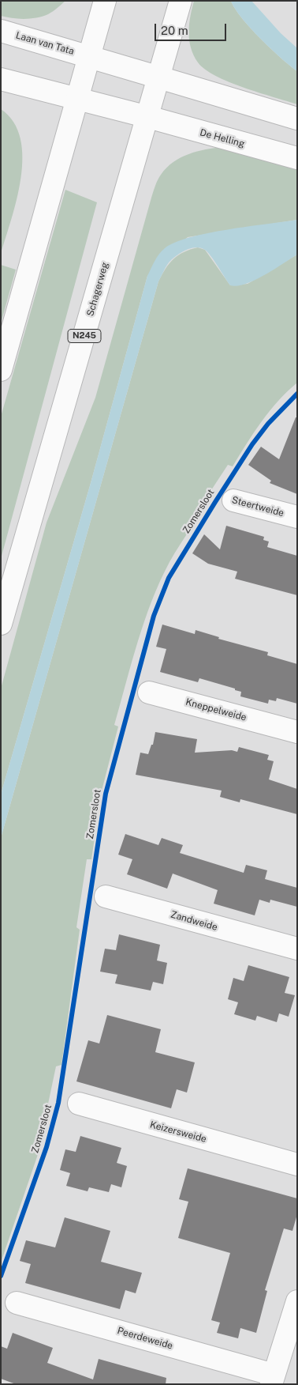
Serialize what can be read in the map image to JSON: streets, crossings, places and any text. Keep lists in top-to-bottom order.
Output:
{
  "streets": {
    "street": [
      "Laan van Tata",
      "De Helling",
      "Schagerweg",
      "N245",
      "Steertweide",
      "Kneppelweide",
      "Zandweide",
      "Keizersweide",
      "Peerdeweide"
    ],
    "cycle path": ["Zomersloot"]
  },
  "crossings": [
    ["Laan van Tata", "Schagerweg"],
    ["De Helling", "Schagerweg"]
  ],
  "scale_bar": "20 m"
}
